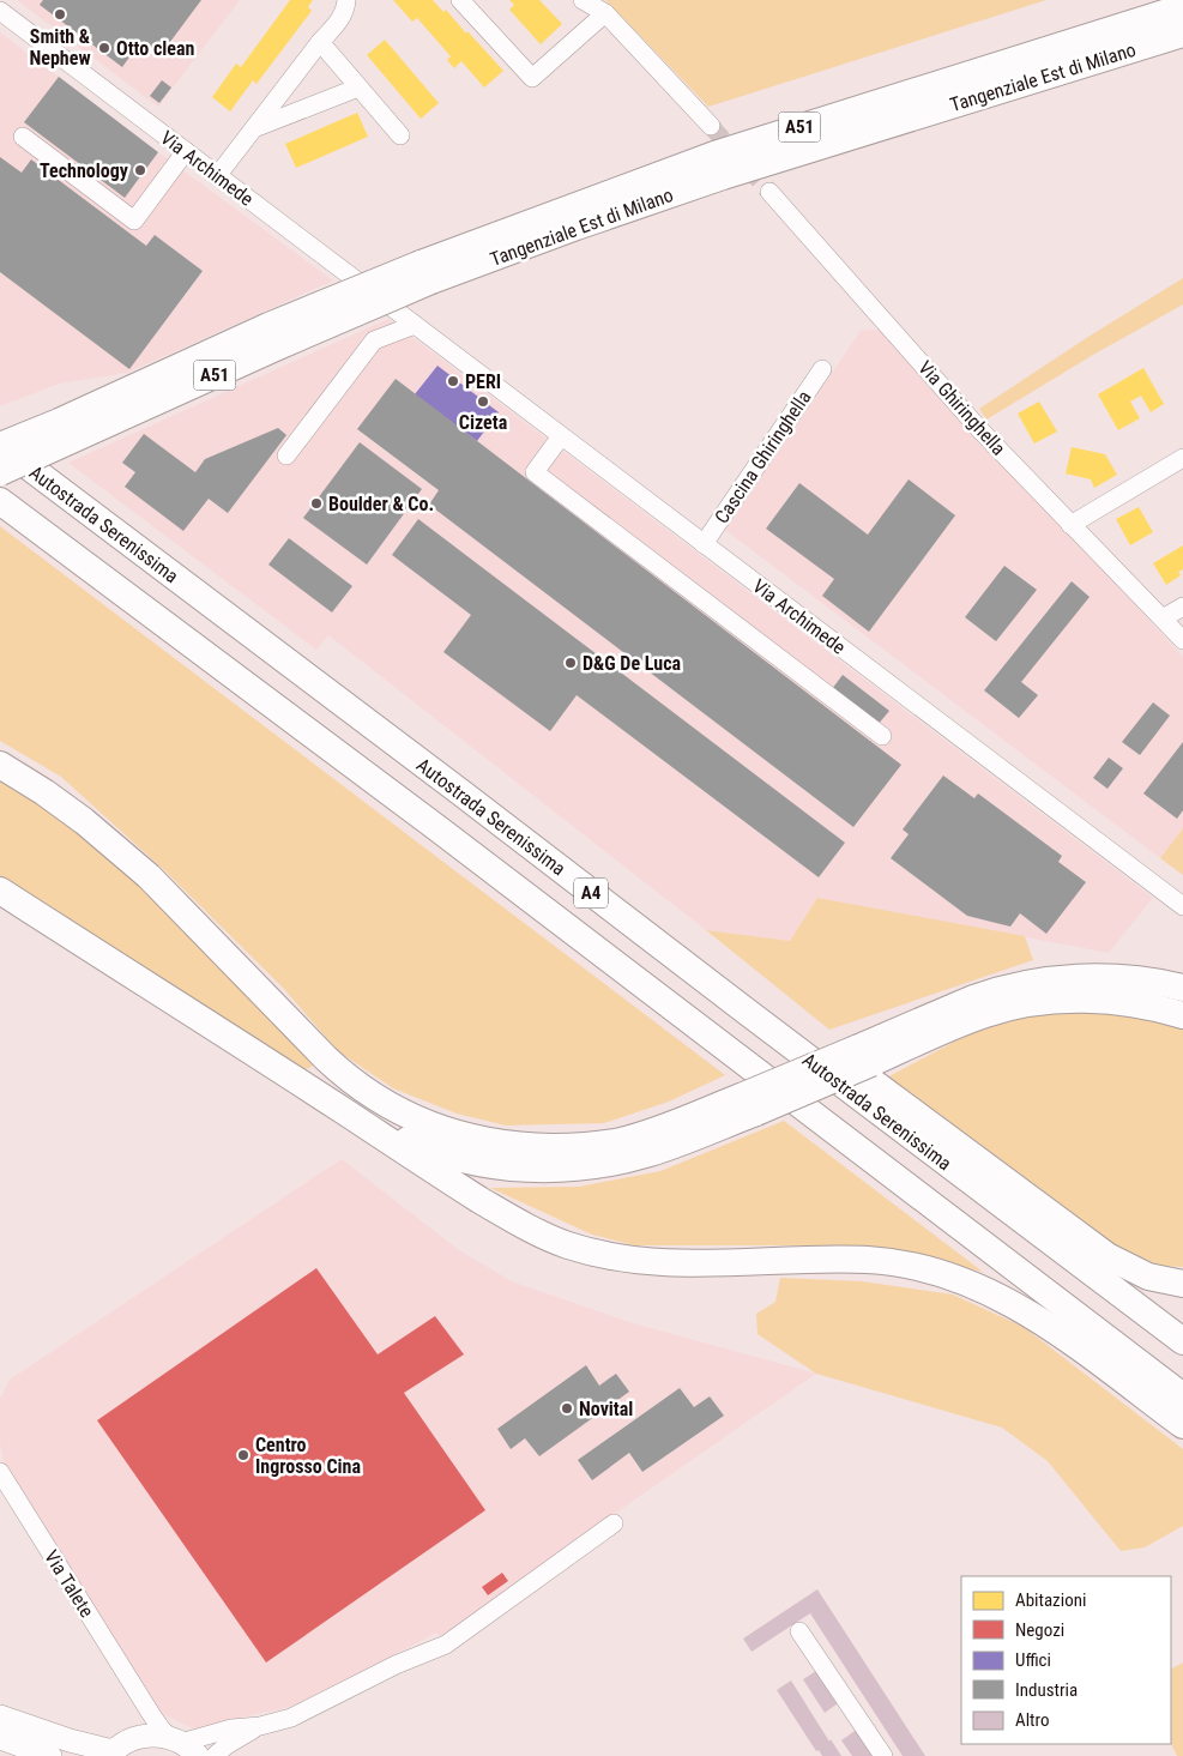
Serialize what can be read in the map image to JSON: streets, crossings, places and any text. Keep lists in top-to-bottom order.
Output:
{
  "streets": {
    "highway": [
      "Tangenziale Est di Milano",
      "A51",
      "Autostrada Serenissima",
      "A4"
    ],
    "street": [
      "Via Archimede",
      "Via Ghiringhella",
      "Cascina Ghiringhella",
      "Via Talete"
    ]
  },
  "crossings": [
    ["Tangenziale Est di Milano", "Autostrada Serenissima"],
    ["Via Archimede", "Cascina Ghiringhella"]
  ],
  "places": [
    "Smith & Nephew",
    "Otto clean",
    "Technology",
    "PERI",
    "Cizeta",
    "Boulder & Co.",
    "D&G De Luca",
    "Novital",
    "Centro Ingrosso Cina"
  ],
  "legend": [
    "Abitazioni",
    "Negozi",
    "Uffici",
    "Industria",
    "Altro"
  ]
}
